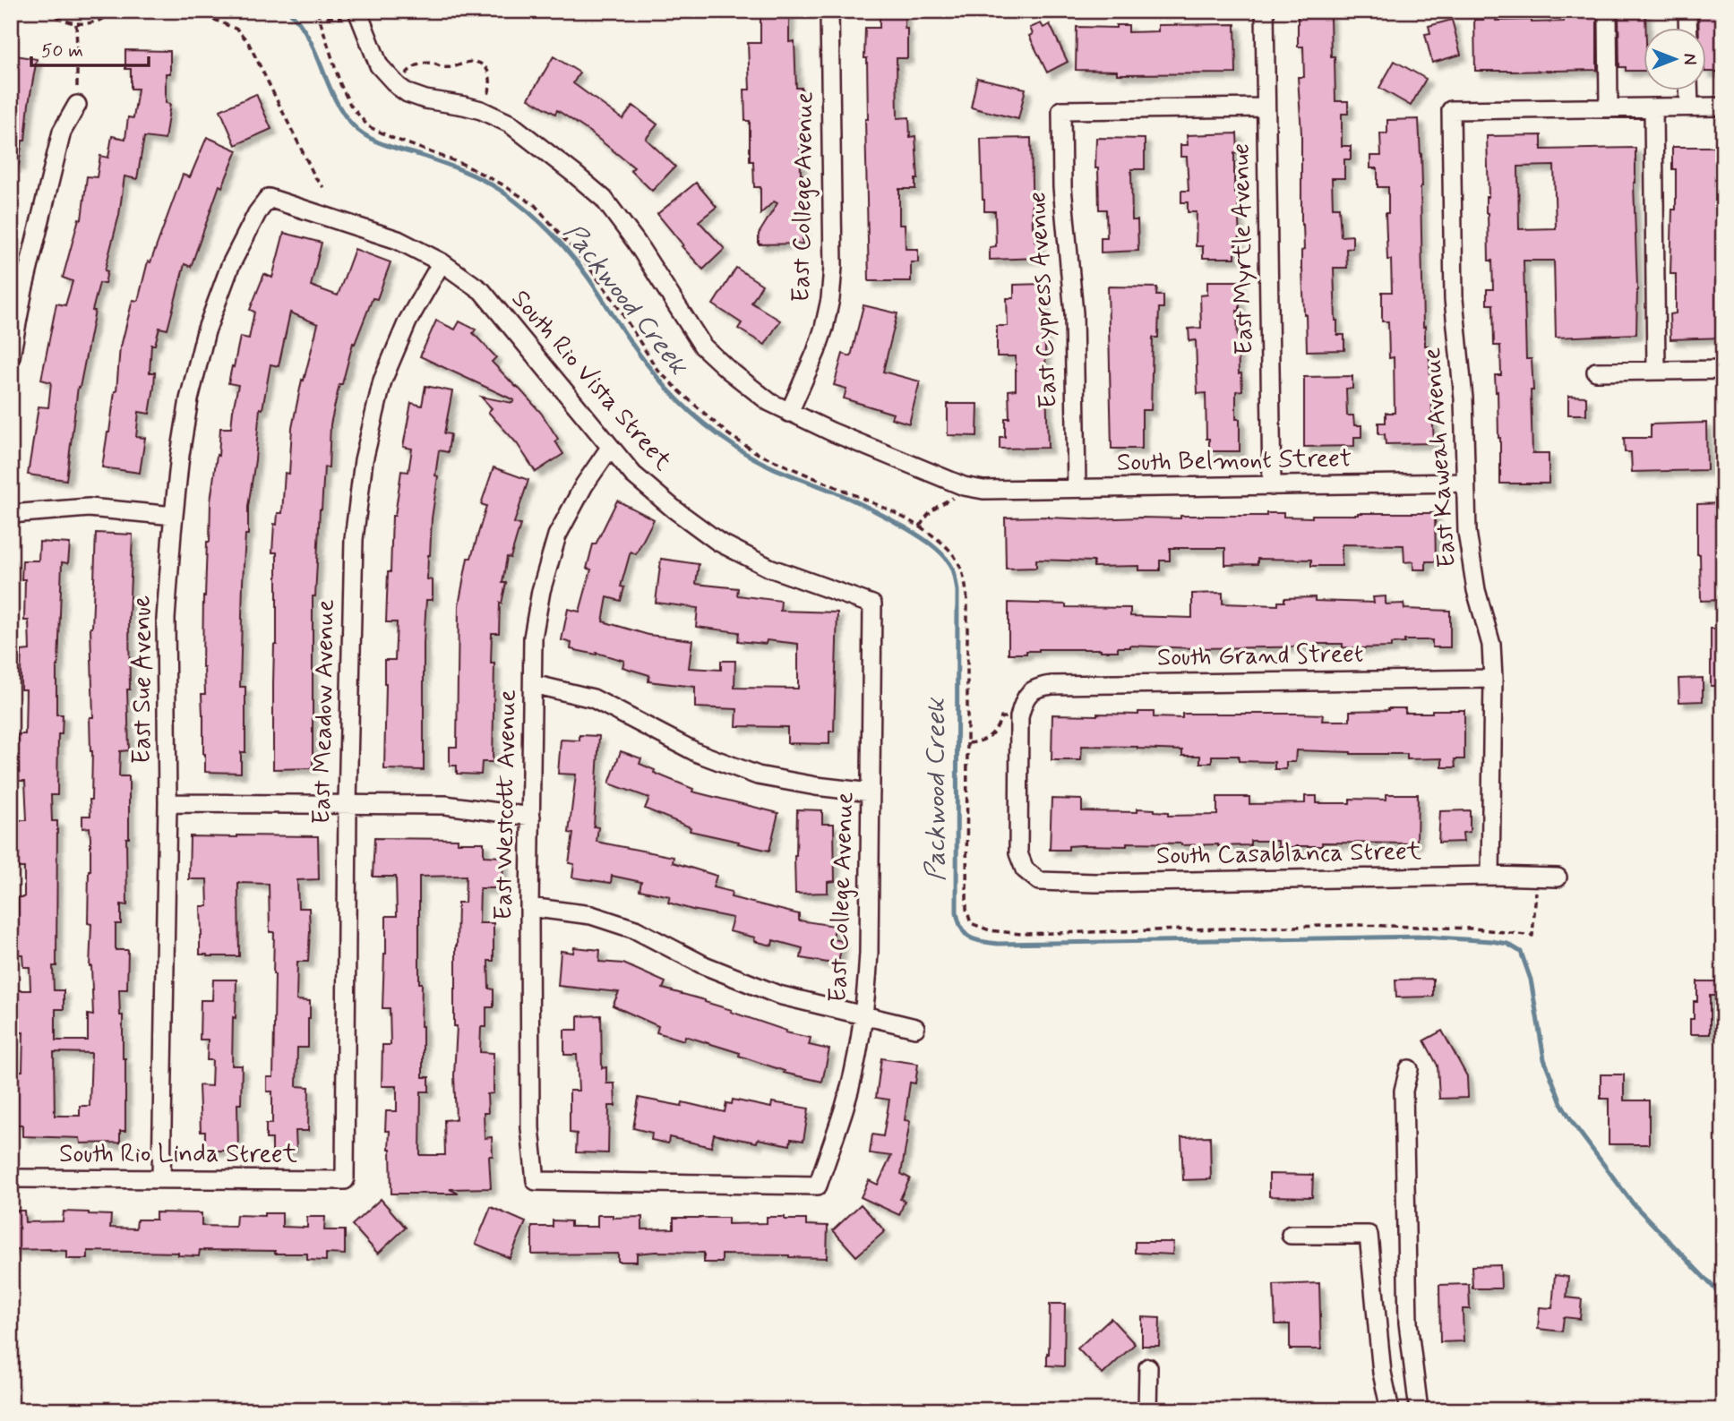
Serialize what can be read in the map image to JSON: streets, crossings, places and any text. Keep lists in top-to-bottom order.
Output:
{
  "streets": {
    "street": [
      "East College Avenue",
      "East Myrtle Avenue",
      "East Cypress Avenue",
      "South Rio Vista Street",
      "East Kaweah Avenue",
      "South Belmont Street",
      "South Grand Street",
      "East Sue Avenue",
      "East Meadow Avenue",
      "East Westcott Avenue",
      "South Casablanca Street",
      "South Rio Linda Street"
    ]
  },
  "crossings": [
    ["East College Avenue", "South Rio Vista Street"],
    ["East College Avenue", "South Belmont Street"],
    ["East College Avenue", "East Westcott Avenue"],
    ["East Myrtle Avenue", "East Cypress Avenue"],
    ["East Myrtle Avenue", "South Belmont Street"],
    ["East Cypress Avenue", "South Belmont Street"],
    ["South Rio Vista Street", "East Sue Avenue"],
    ["South Rio Vista Street", "East Meadow Avenue"],
    ["South Rio Vista Street", "East Westcott Avenue"],
    ["East Kaweah Avenue", "South Belmont Street"],
    ["East Kaweah Avenue", "South Grand Street"],
    ["East Kaweah Avenue", "South Casablanca Street"],
    ["South Grand Street", "South Casablanca Street"],
    ["East Sue Avenue", "South Rio Linda Street"],
    ["East Meadow Avenue", "South Rio Linda Street"]
  ],
  "water": ["Packwood Creek"],
  "scale_bar": "50 m",
  "north": "right"
}
